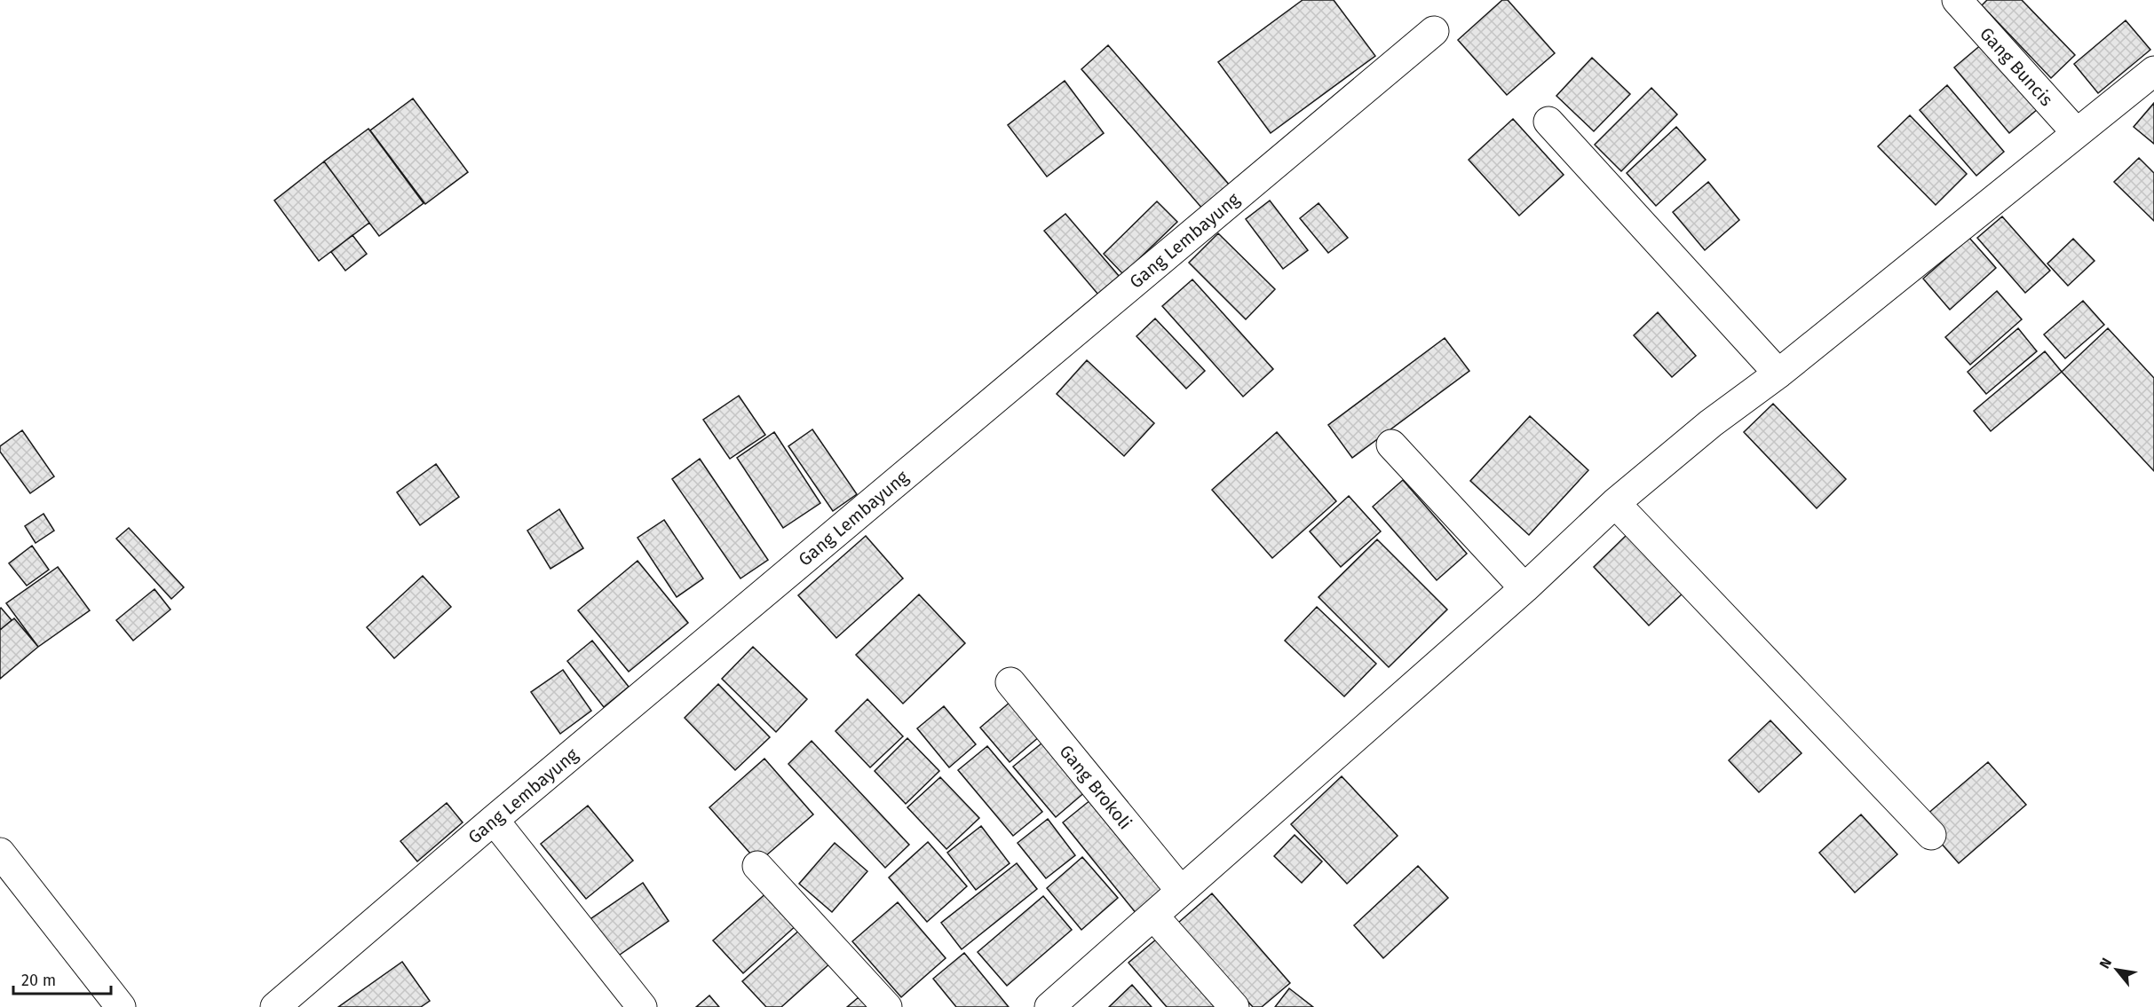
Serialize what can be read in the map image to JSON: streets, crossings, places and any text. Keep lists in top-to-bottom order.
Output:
{
  "streets": {
    "street": ["Gang Buncis", "Gang Lembayung", "Gang Brokoli"]
  },
  "scale_bar": "20 m",
  "north": "top left"
}
